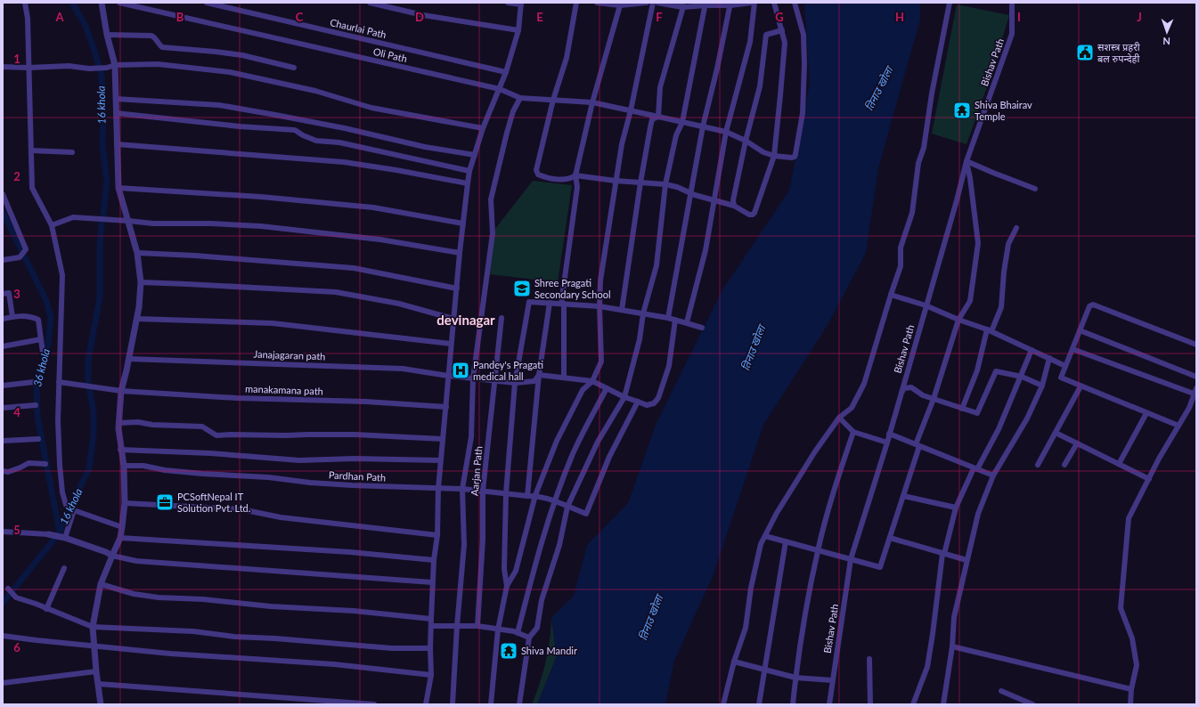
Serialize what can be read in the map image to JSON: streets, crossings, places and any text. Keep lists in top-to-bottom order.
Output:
{
  "streets": {
    "street": [
      "Chaurlai Path",
      "Oli Path",
      "Bishav Path",
      "Janajagaran path",
      "manakamana path",
      "Aarjan Path",
      "Pardhan Path"
    ]
  },
  "crossings": [
    ["Janajagaran path", "Aarjan Path"],
    ["Aarjan Path", "Pardhan Path"]
  ],
  "districts": ["devinagar"],
  "water": ["तिनाउ खोला", "16 khola", "36 khola"],
  "places": {
    "public building": ["सशस्त्र प्रहरी बल रुपन्देही"],
    "temple": ["Shiva Bhairav Temple", "Shiva Mandir"],
    "school or university": ["Shree Pragati Secondary School"],
    "hospital": ["Pandey's Pragati medical hall"],
    "office": ["PCSoftNepal IT Solution Pvt. Ltd."]
  },
  "north": "bottom",
  "grid": {
    "columns": [
      "A",
      "B",
      "C",
      "D",
      "E",
      "F",
      "G",
      "H",
      "I",
      "J"
    ],
    "rows": [
      "1",
      "2",
      "3",
      "4",
      "5",
      "6"
    ]
  }
}
